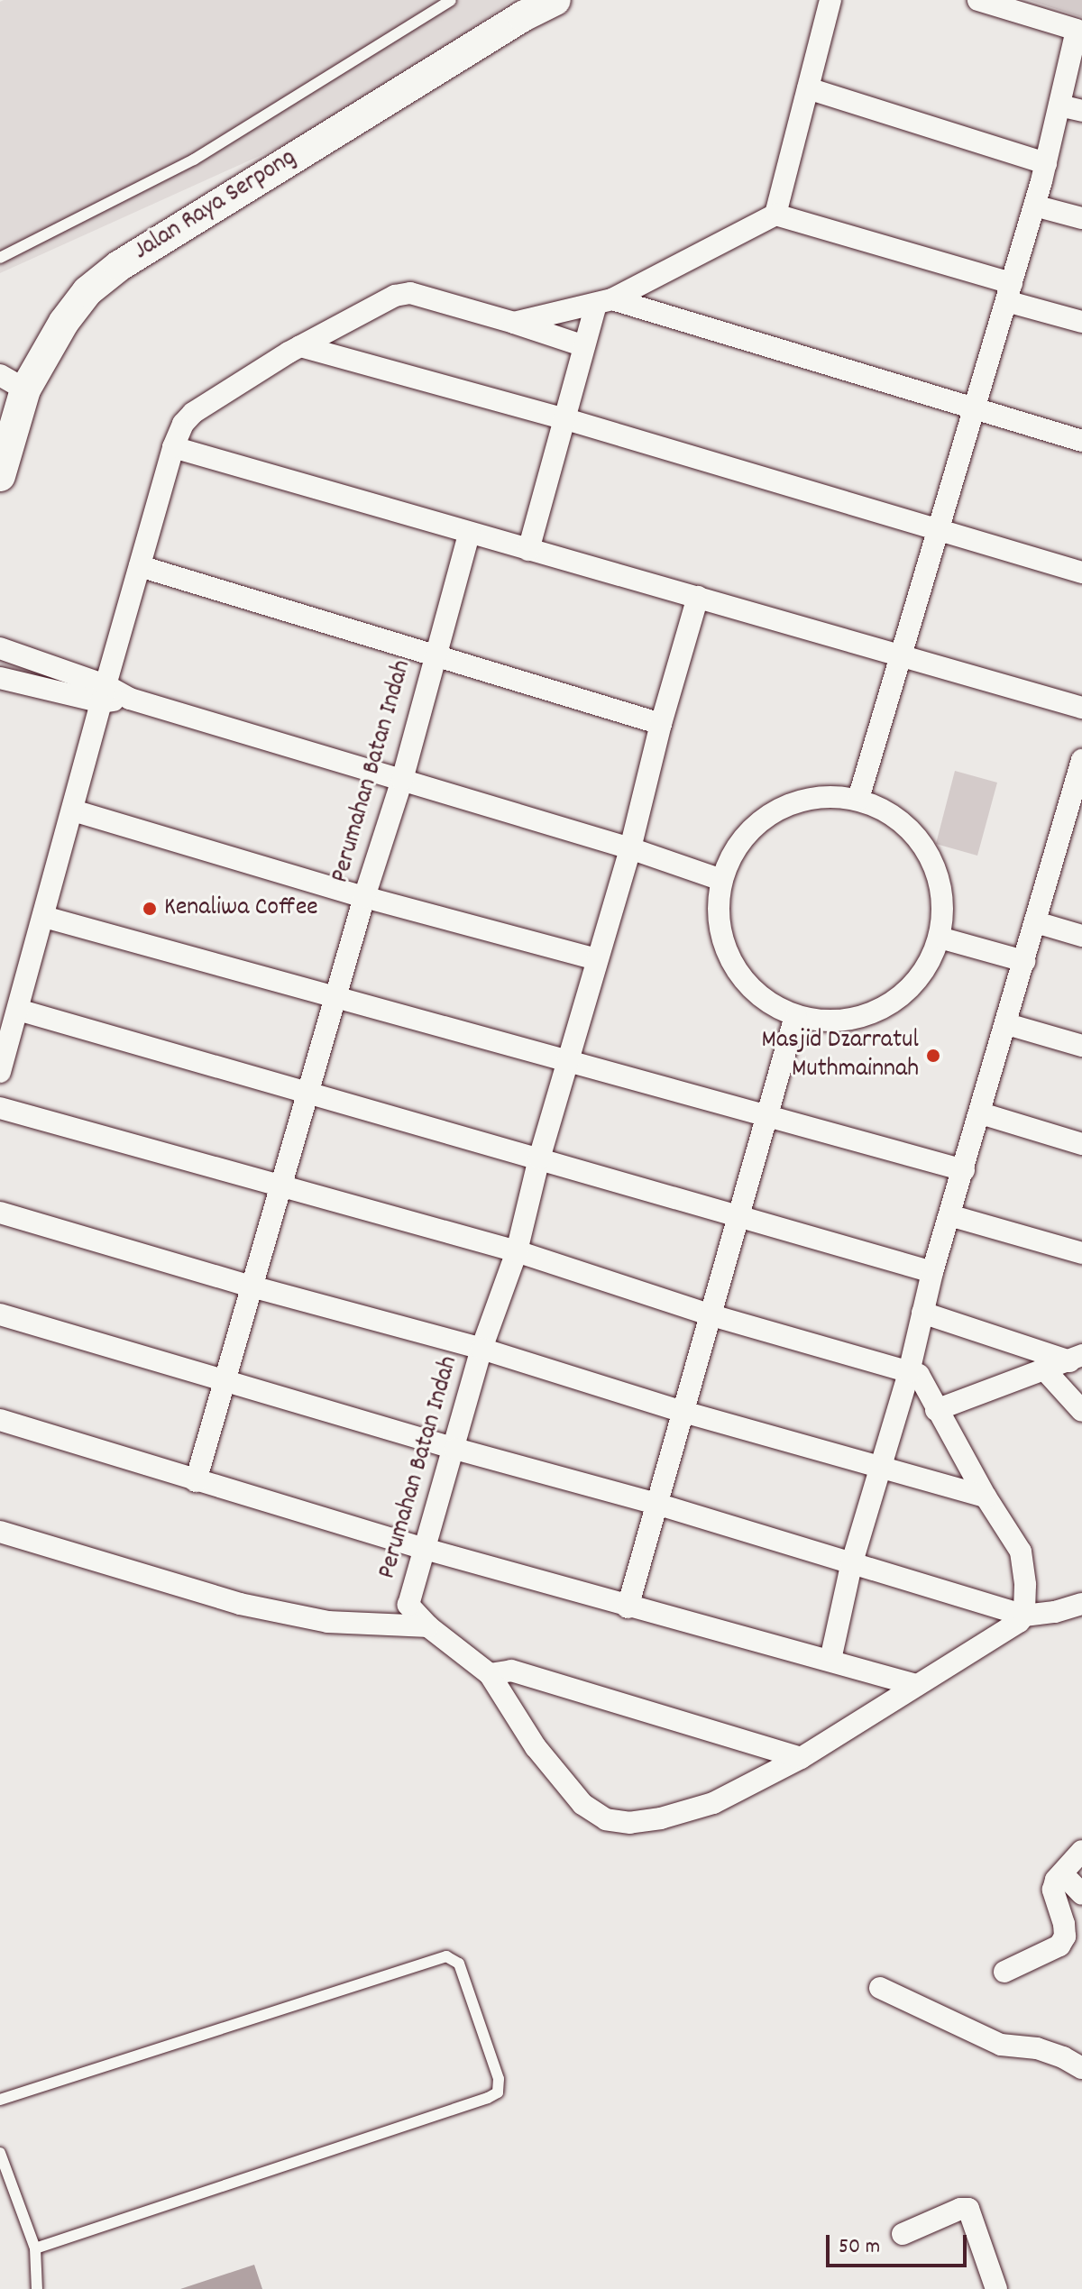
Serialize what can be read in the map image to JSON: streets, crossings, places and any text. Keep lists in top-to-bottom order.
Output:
{
  "streets": {
    "main road": ["Jalan Raya Serpong"],
    "street": ["Perumahan Batan Indah"]
  },
  "places": ["Kenaliwa Coffee", "Masjid Dzarratul Muthmainnah"],
  "scale_bar": "50 m"
}
